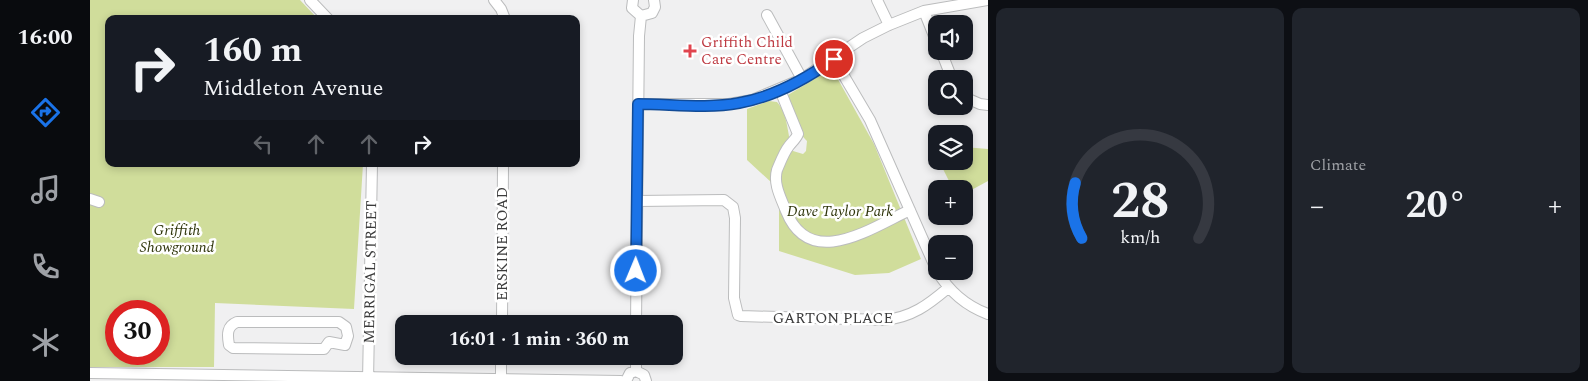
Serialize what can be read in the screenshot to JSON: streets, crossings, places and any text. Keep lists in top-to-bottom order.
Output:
{
  "streets": {
    "street": ["ERSKINE ROAD", "MERRIGAL STREET", "GARTON PLACE"]
  },
  "parks": ["Dave Taylor Park", "Griffith Showground"],
  "places": {
    "health": ["Griffith Child Care Centre"]
  },
  "page": {
    "tabs": "16:00",
    "tile": "Climate",
    "map_buttons": ["+", "−"],
    "turn": ["160 m", "Middleton Avenue"],
    "heat": ["−", "20°", "+"],
    "limit": "30",
    "trip": "16:01 · 1 min · 360 m",
    "gauge": ["28", "km/h"]
  }
}
